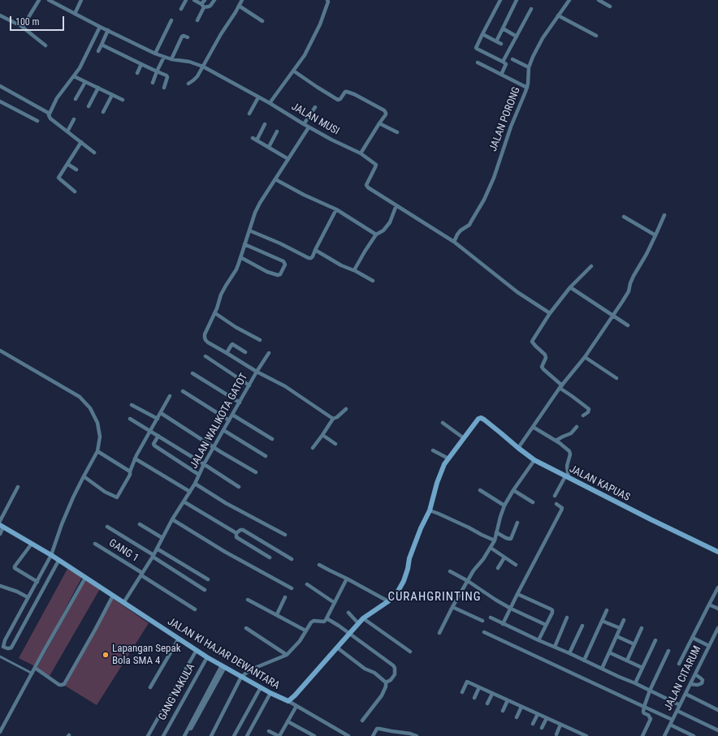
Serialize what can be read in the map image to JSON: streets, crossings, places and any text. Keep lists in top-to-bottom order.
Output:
{
  "streets": {
    "main road": ["JALAN KAPUAS", "JALAN KI HAJAR DEWANTARA"],
    "street": [
      "JALAN MUSI",
      "JALAN PORONG",
      "JALAN WALIKOTA GATOT",
      "GANG 1",
      "JALAN CITARUM",
      "GANG NAKULA"
    ]
  },
  "crossings": [
    ["JALAN MUSI", "JALAN PORONG"],
    ["JALAN MUSI", "JALAN WALIKOTA GATOT"],
    ["JALAN WALIKOTA GATOT", "GANG 1"],
    ["JALAN WALIKOTA GATOT", "JALAN KI HAJAR DEWANTARA"],
    ["JALAN KAPUAS", "JALAN KI HAJAR DEWANTARA"],
    ["JALAN KI HAJAR DEWANTARA", "GANG NAKULA"]
  ],
  "districts": ["CURAHGRINTING"],
  "places": ["Lapangan Sepak Bola SMA 4"],
  "scale_bar": "100 m"
}
